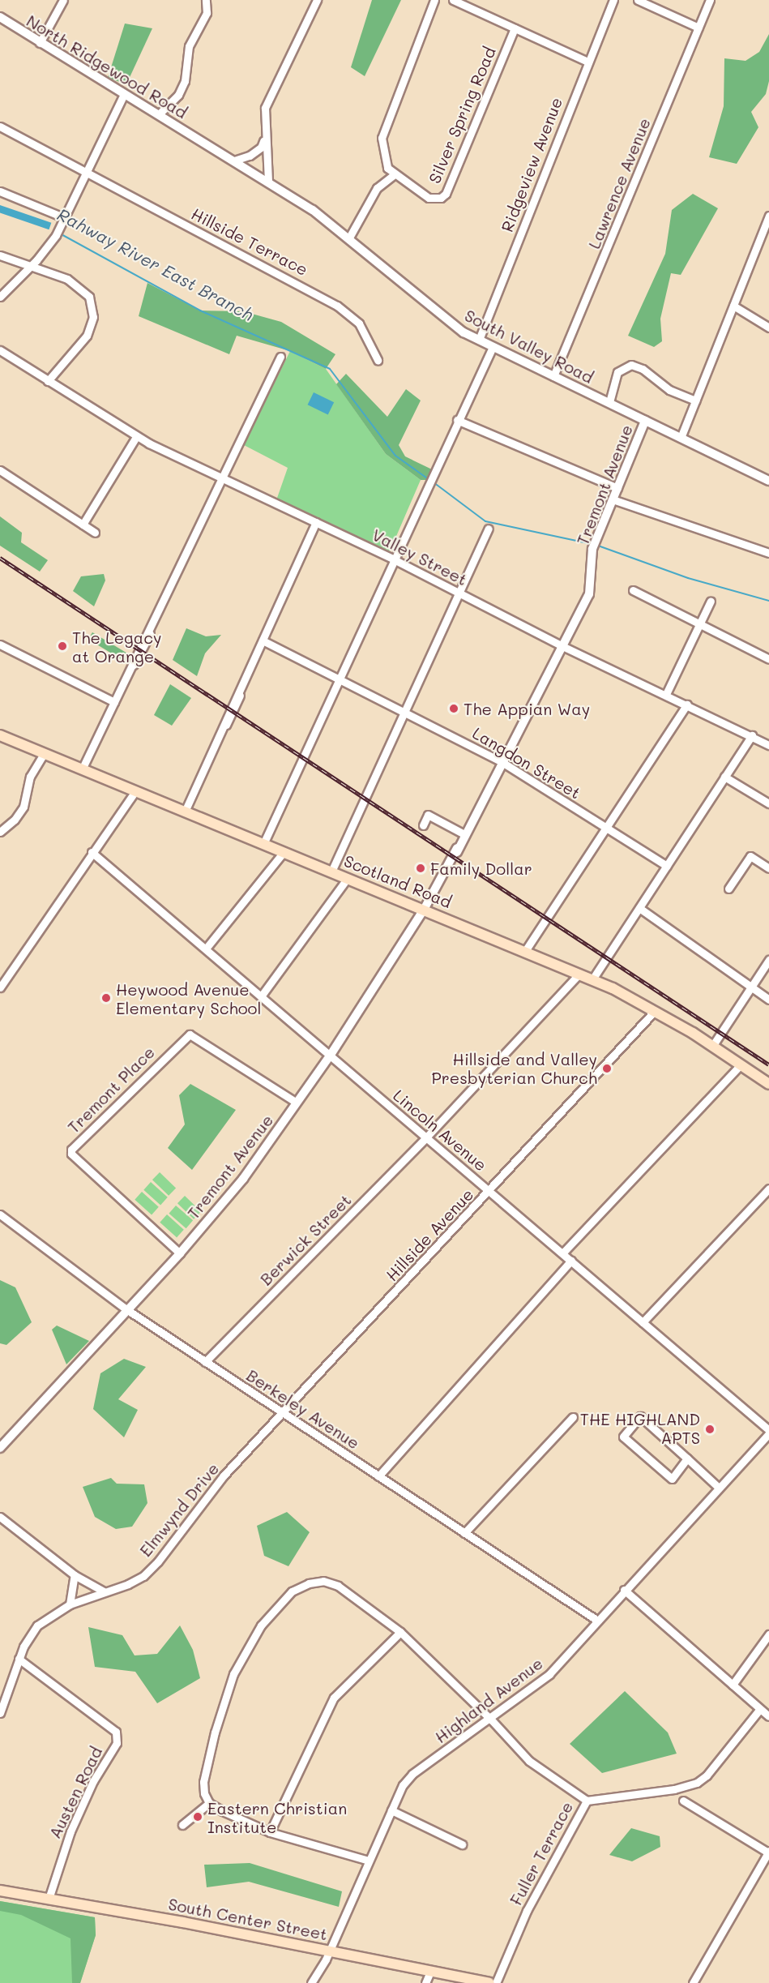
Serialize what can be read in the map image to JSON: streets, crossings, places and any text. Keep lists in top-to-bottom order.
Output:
{
  "streets": {
    "main road": ["Scotland Road", "South Center Street"],
    "street": [
      "North Ridgewood Road",
      "Silver Spring Road",
      "Ridgeview Avenue",
      "Lawrence Avenue",
      "Hillside Terrace",
      "South Valley Road",
      "Tremont Avenue",
      "Valley Street",
      "Langdon Street",
      "Tremont Place",
      "Lincoln Avenue",
      "Hillside Avenue",
      "Berwick Street",
      "Berkeley Avenue",
      "Elmwynd Drive",
      "Highland Avenue",
      "Austen Road",
      "Fuller Terrace"
    ]
  },
  "crossings": [
    ["North Ridgewood Road", "South Valley Road"],
    ["Ridgeview Avenue", "South Valley Road"],
    ["Lawrence Avenue", "South Valley Road"],
    ["South Valley Road", "Tremont Avenue"],
    ["Tremont Avenue", "Valley Street"],
    ["Tremont Avenue", "Langdon Street"],
    ["Tremont Avenue", "Scotland Road"],
    ["Tremont Avenue", "Tremont Place"],
    ["Tremont Avenue", "Lincoln Avenue"],
    ["Tremont Avenue", "Berkeley Avenue"],
    ["Scotland Road", "Hillside Avenue"],
    ["Scotland Road", "Berwick Street"],
    ["Lincoln Avenue", "Hillside Avenue"],
    ["Lincoln Avenue", "Berwick Street"],
    ["Lincoln Avenue", "Highland Avenue"],
    ["Hillside Avenue", "Berkeley Avenue"],
    ["Hillside Avenue", "Elmwynd Drive"],
    ["Berwick Street", "Berkeley Avenue"],
    ["Berkeley Avenue", "Elmwynd Drive"],
    ["Berkeley Avenue", "Highland Avenue"],
    ["Elmwynd Drive", "Austen Road"],
    ["Highland Avenue", "Fuller Terrace"],
    ["Highland Avenue", "South Center Street"],
    ["Austen Road", "South Center Street"]
  ],
  "water": ["Rahway River East Branch"],
  "places": [
    "The Legacy at Orange",
    "The Appian Way",
    "Family Dollar",
    "Heywood Avenue Elementary School",
    "Hillside and Valley Presbyterian Church",
    "THE HIGHLAND APTS",
    "Eastern Christian Institute"
  ]
}
